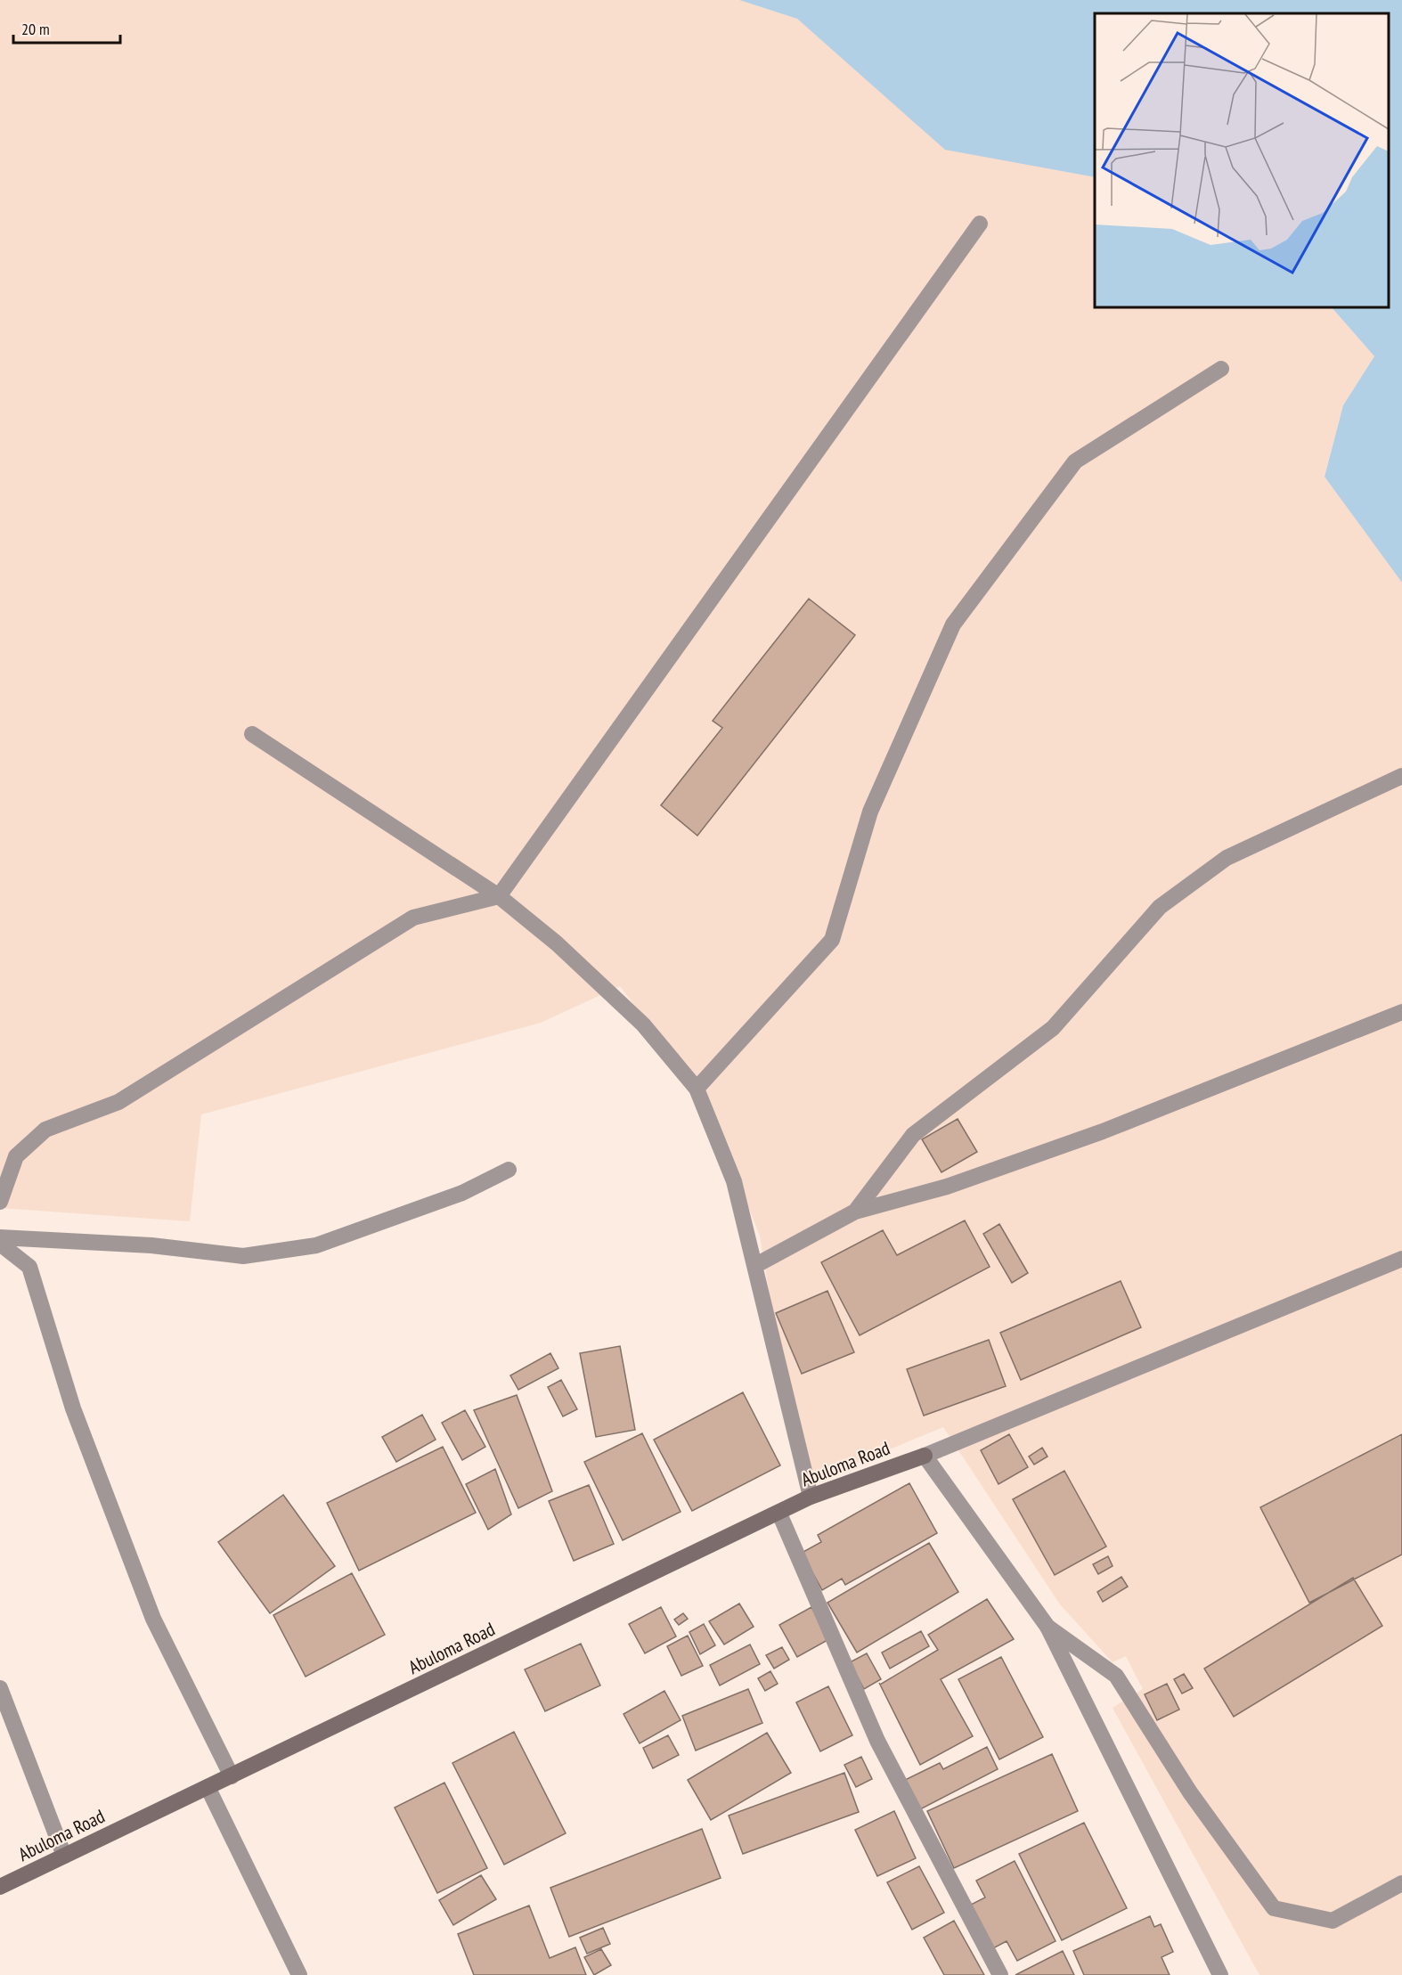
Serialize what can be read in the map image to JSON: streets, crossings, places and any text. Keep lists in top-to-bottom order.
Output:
{
  "streets": {
    "street": ["Abuloma Road"]
  },
  "scale_bar": "20 m"
}
